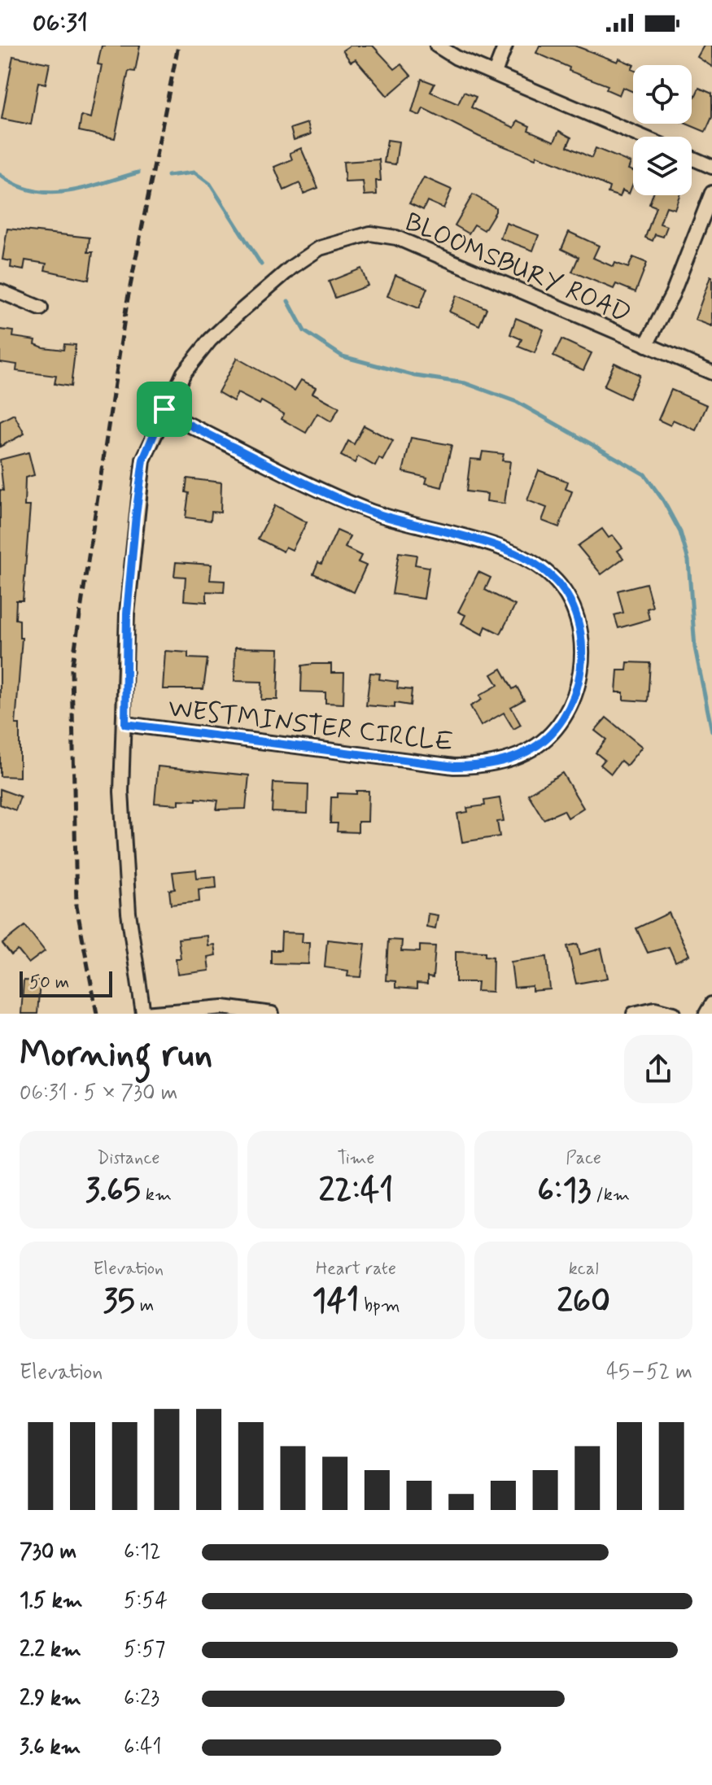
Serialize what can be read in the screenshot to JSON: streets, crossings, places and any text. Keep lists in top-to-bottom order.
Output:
{
  "streets": {
    "street": ["BLOOMSBURY ROAD", "WESTMINSTER CIRCLE"]
  },
  "crossings": [
    ["BLOOMSBURY ROAD", "WESTMINSTER CIRCLE"]
  ],
  "scale_bar": "50 m",
  "page": {
    "status": "06:31",
    "scale": "50 m",
    "heading": ["Morning run", "06:31 · 5 × 730 m"],
    "stats": [
      ["Distance", "3.65 km"],
      ["Time", "22:41"],
      ["Pace", "6:13 /km"],
      ["Elevation", "35 m"],
      ["Heart rate", "141 bpm"],
      ["kcal", "260"]
    ],
    "chart": ["Elevation", "45–52 m"],
    "list": [
      {
        "name": "730 m",
        "note": "6:12"
      },
      {
        "name": "1.5 km",
        "note": "5:54"
      },
      {
        "name": "2.2 km",
        "note": "5:57"
      },
      {
        "name": "2.9 km",
        "note": "6:23"
      },
      {
        "name": "3.6 km",
        "note": "6:41"
      }
    ]
  }
}
